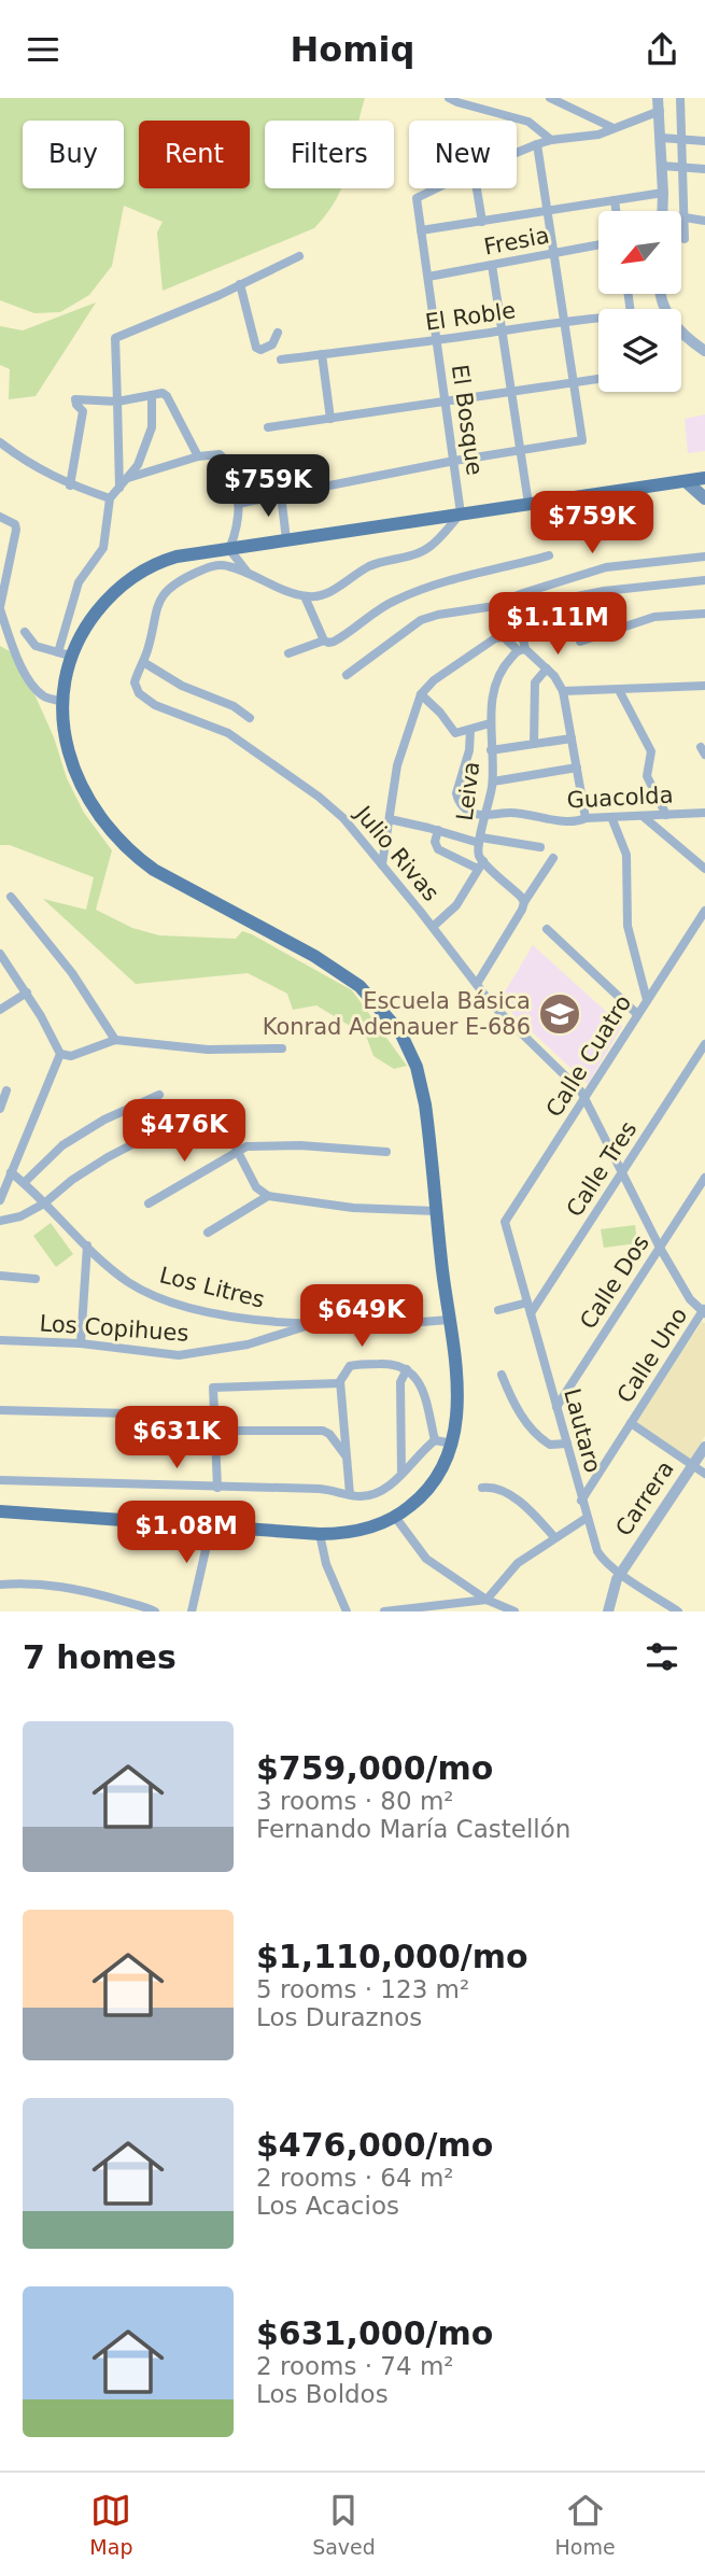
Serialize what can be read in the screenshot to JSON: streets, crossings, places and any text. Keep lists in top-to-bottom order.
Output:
{
  "streets": {
    "street": [
      "Fresia",
      "El Roble",
      "El Bosque",
      "Leiva",
      "Guacolda",
      "Julio Rivas",
      "Calle Cuatro",
      "Calle Tres",
      "Calle Dos",
      "Los Litres",
      "Los Copihues",
      "Calle Uno",
      "Lautaro",
      "Carrera"
    ]
  },
  "crossings": [
    ["Fresia", "El Bosque"],
    ["El Roble", "El Bosque"],
    ["Leiva", "Guacolda"],
    ["Julio Rivas", "Calle Cuatro"],
    ["Julio Rivas", "Calle Tres"],
    ["Julio Rivas", "Calle Dos"],
    ["Julio Rivas", "Calle Uno"],
    ["Calle Cuatro", "Lautaro"],
    ["Calle Tres", "Lautaro"],
    ["Calle Dos", "Lautaro"],
    ["Los Litres", "Los Copihues"],
    ["Calle Uno", "Lautaro"],
    ["Lautaro", "Carrera"]
  ],
  "places": {
    "school or university": ["Escuela Básica Konrad Adenauer E-686"]
  },
  "north": "bottom left",
  "page": {
    "header": "Homiq",
    "chip": [
      "Buy",
      "Rent",
      "Filters",
      "New"
    ],
    "price": [
      "$759K",
      "$759K",
      "$1.11M",
      "$476K",
      "$649K",
      "$631K",
      "$1.08M"
    ],
    "heading": "7 homes",
    "list": [
      {
        "name": "$759,000/mo",
        "note": "3 rooms · 80 m² · Fernando María Castellón"
      },
      {
        "name": "$1,110,000/mo",
        "note": "5 rooms · 123 m² · Los Duraznos"
      },
      {
        "name": "$476,000/mo",
        "note": "2 rooms · 64 m² · Los Acacios"
      },
      {
        "name": "$631,000/mo",
        "note": "2 rooms · 74 m² · Los Boldos"
      }
    ],
    "tabs": ["Map", "Saved", "Home"]
  }
}
